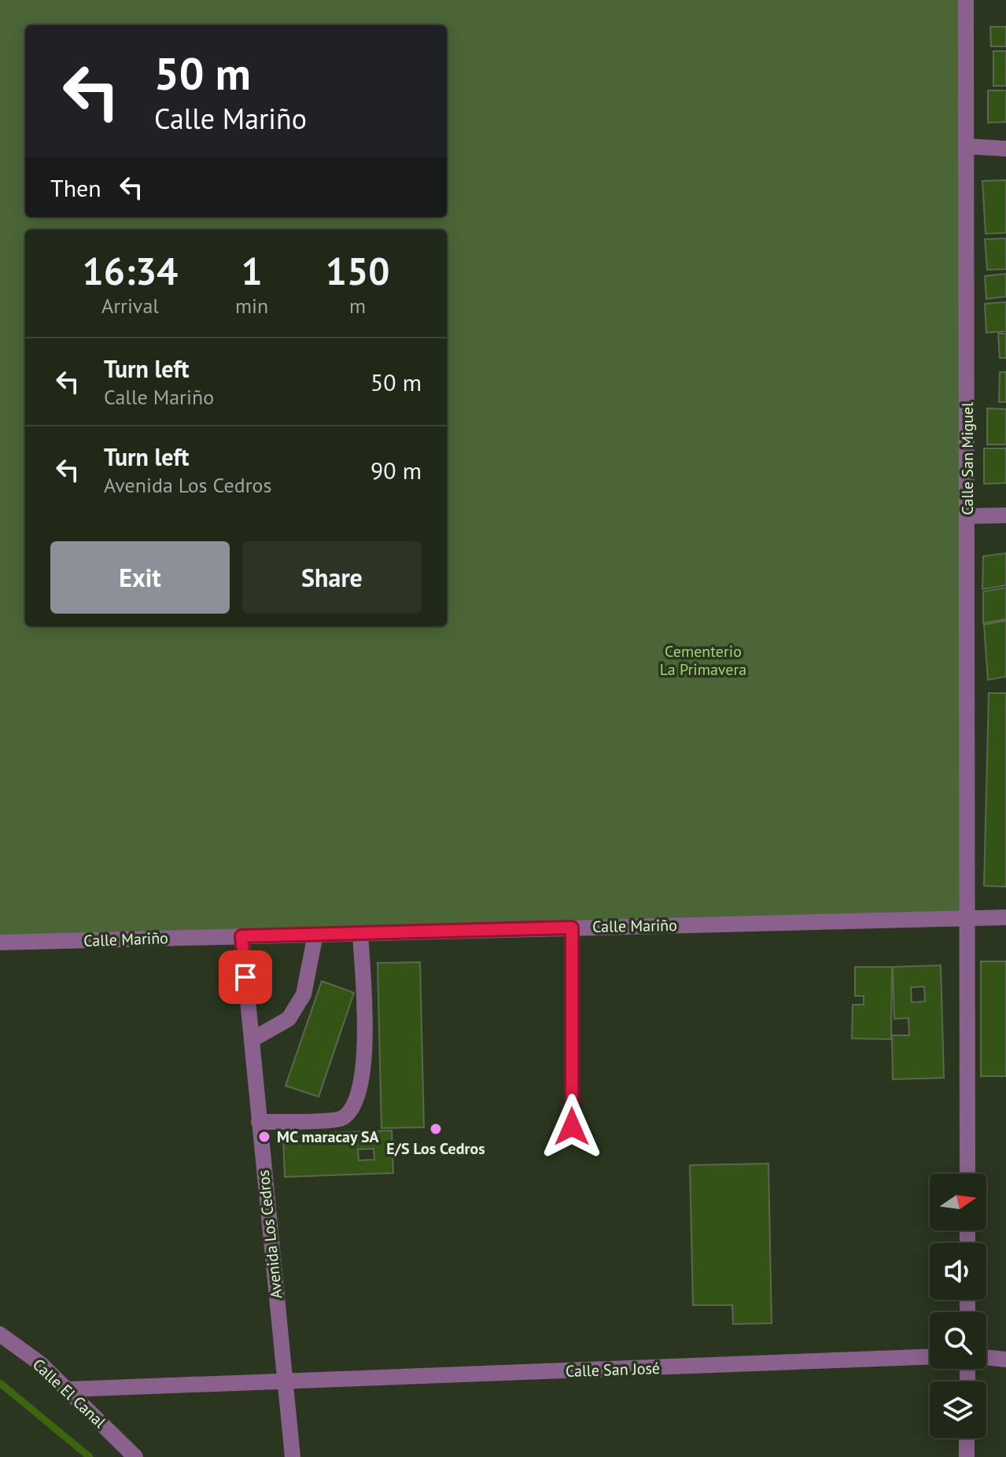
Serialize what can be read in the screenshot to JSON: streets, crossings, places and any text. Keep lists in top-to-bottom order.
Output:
{
  "streets": {
    "street": [
      "Calle San Miguel",
      "Calle Mariño",
      "Avenida Los Cedros",
      "Calle San José",
      "Calle El Canal"
    ]
  },
  "crossings": [
    ["Calle San Miguel", "Calle Mariño"],
    ["Calle Mariño", "Avenida Los Cedros"],
    ["Avenida Los Cedros", "Calle San José"],
    ["Calle San José", "Calle El Canal"]
  ],
  "parks": ["Cementerio La Primavera"],
  "places": ["E/S Los Cedros", "MC maracay SA"],
  "north": "right",
  "page": {
    "turn": ["50 m", "Calle Mariño"],
    "then": "Then",
    "eta": [
      "16:34",
      "Arrival",
      "1",
      "min",
      "150",
      "m"
    ],
    "list": [
      {
        "name": "Turn left",
        "note": "Calle Mariño",
        "value": "50 m"
      },
      {
        "name": "Turn left",
        "note": "Avenida Los Cedros",
        "value": "90 m"
      }
    ],
    "buttons": ["Exit", "Share"]
  }
}
